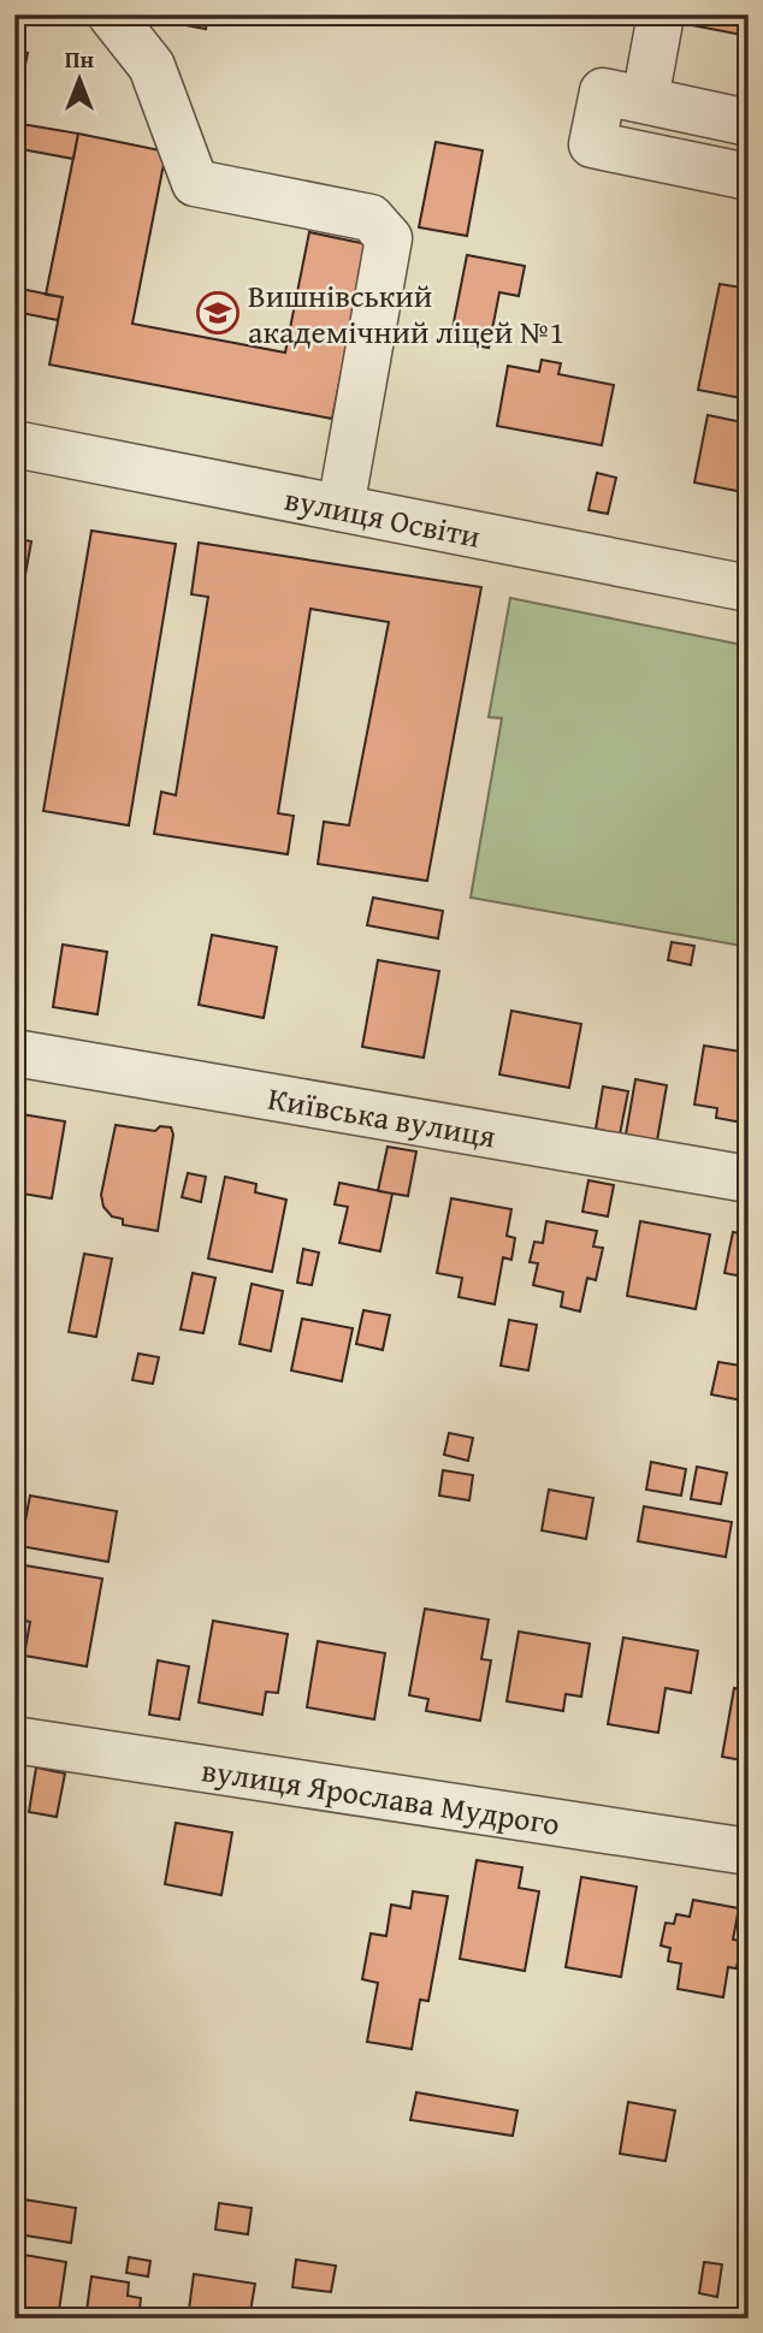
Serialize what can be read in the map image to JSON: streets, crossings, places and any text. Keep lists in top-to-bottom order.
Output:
{
  "streets": {
    "street": ["вулиця Освіти", "Київська вулиця", "вулиця Ярослава Мудрого"]
  },
  "places": {
    "school or university": ["Вишнівський академічний ліцей №1"]
  },
  "north": "top"
}
